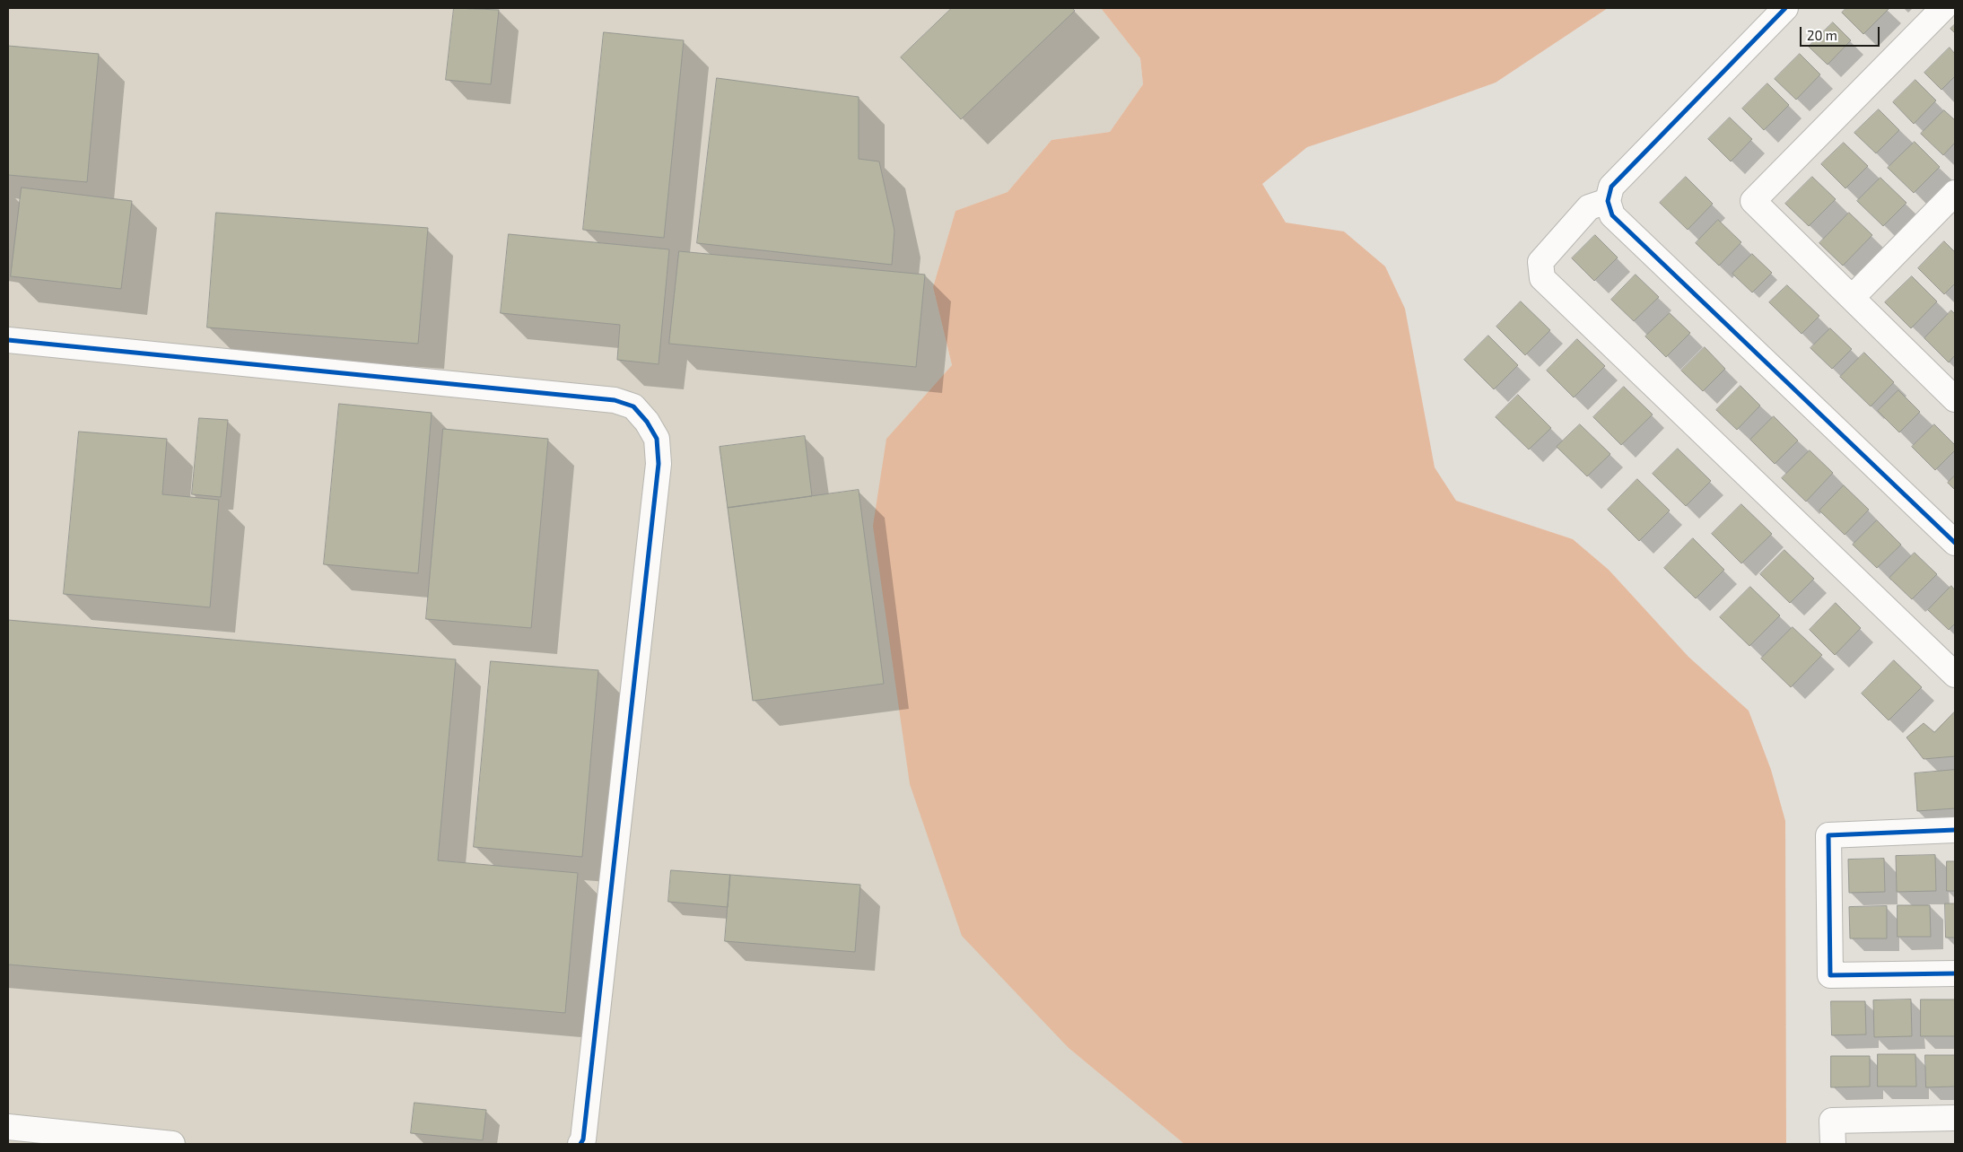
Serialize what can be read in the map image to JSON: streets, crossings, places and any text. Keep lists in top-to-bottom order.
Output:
{
  "scale_bar": "20 m"
}
